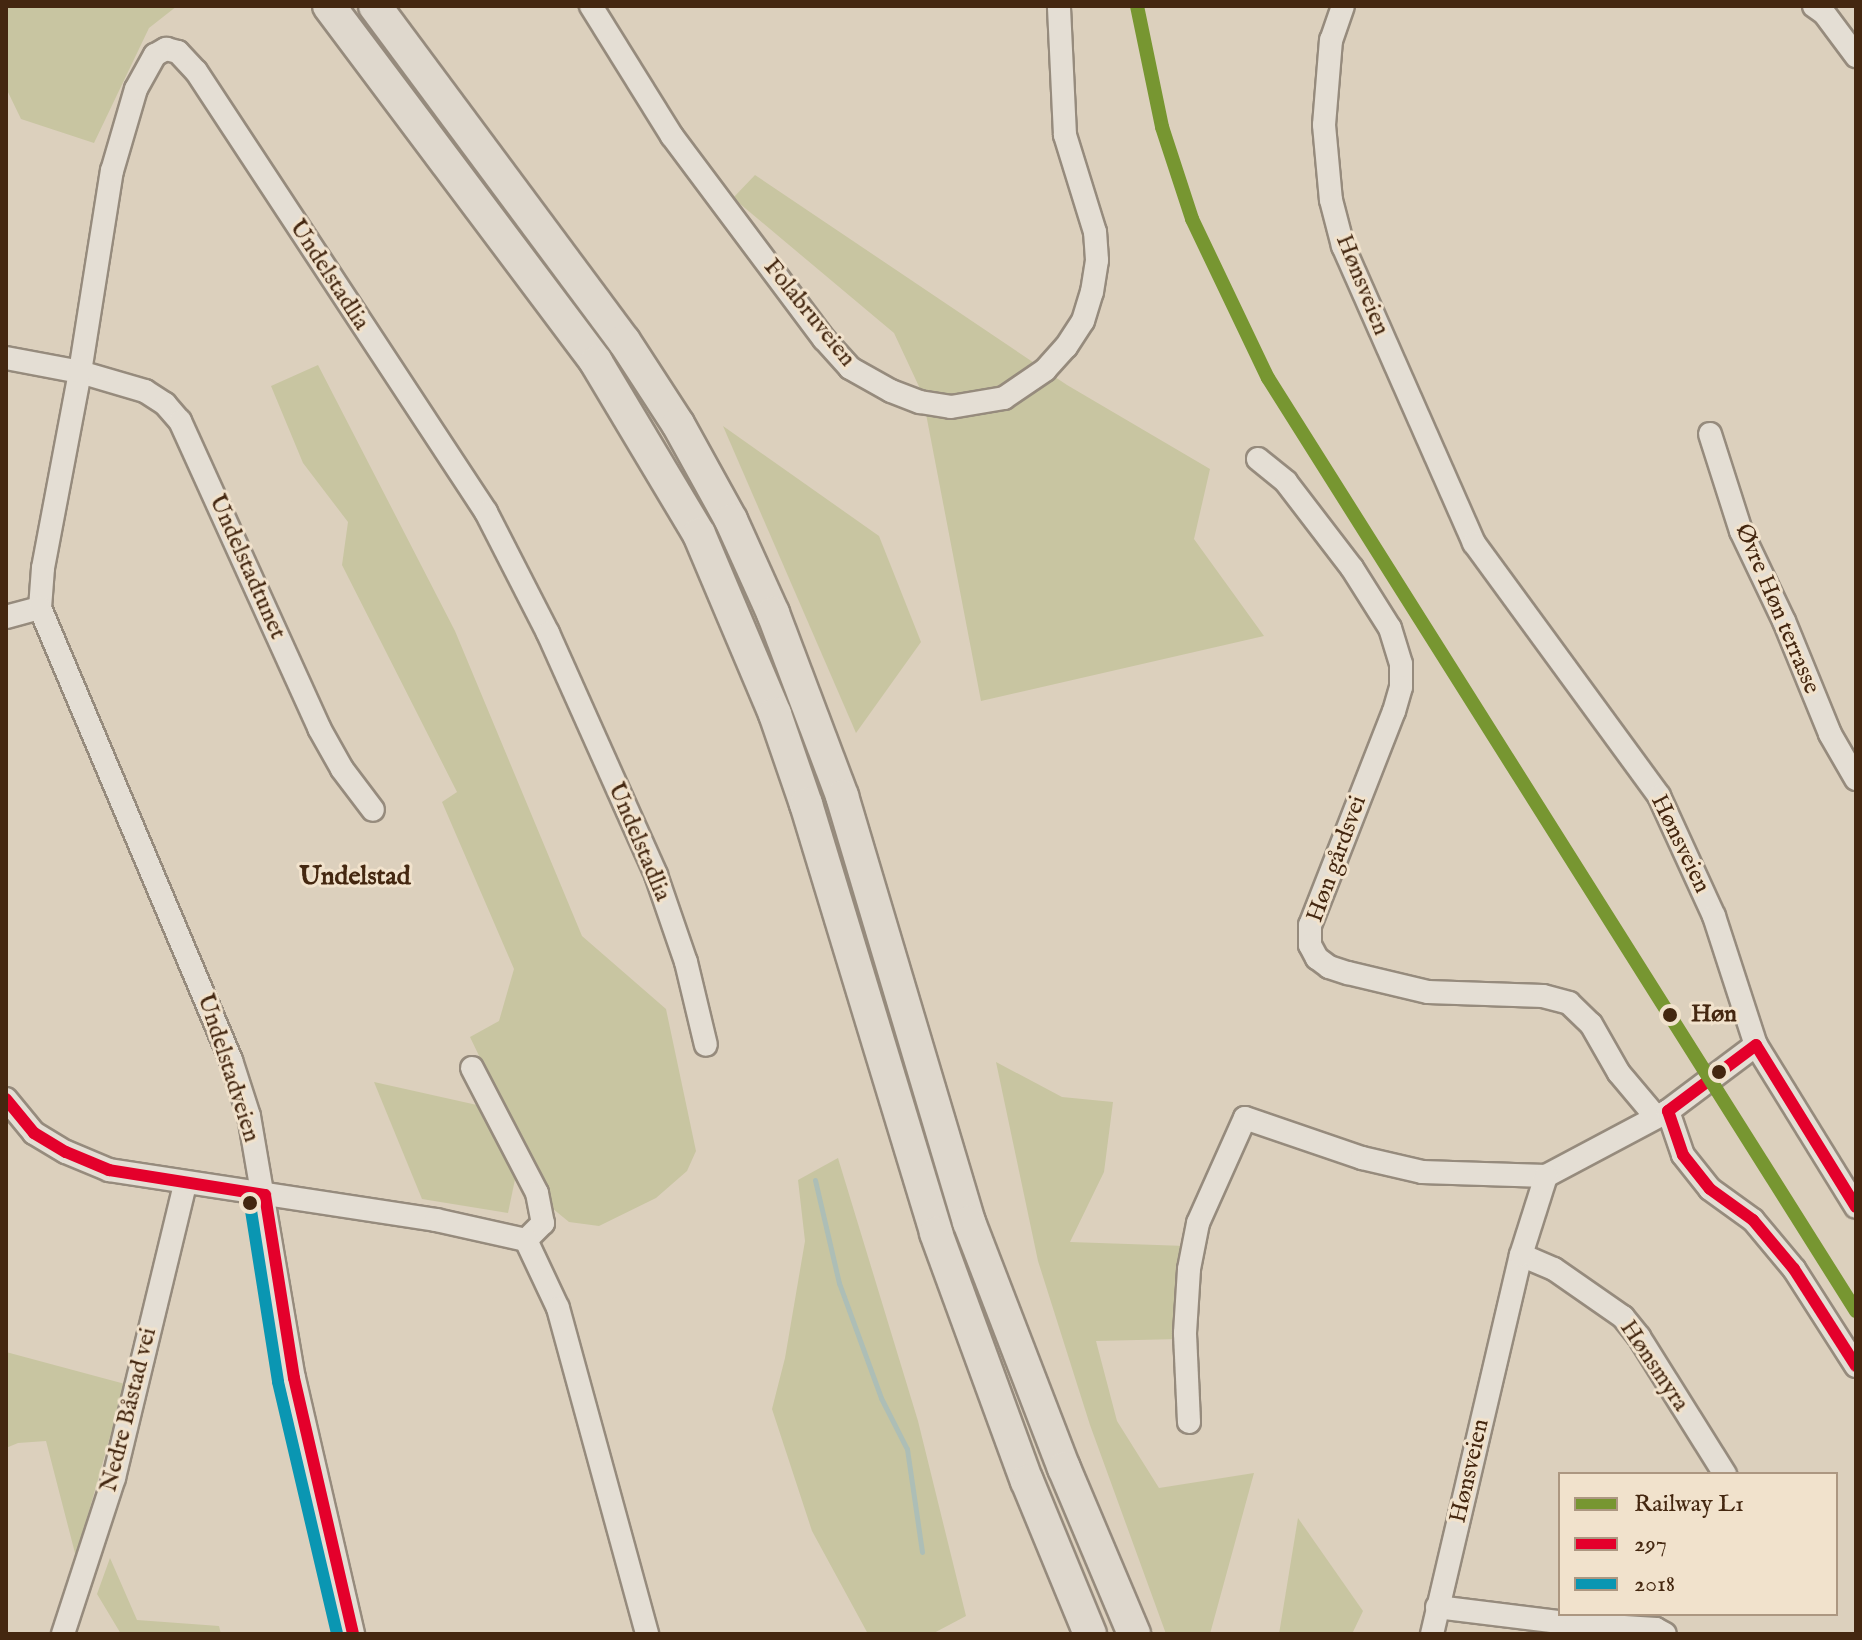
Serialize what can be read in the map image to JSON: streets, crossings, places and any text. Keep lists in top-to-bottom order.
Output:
{
  "streets": {
    "street": [
      "Undelstadlia",
      "Hønsveien",
      "Folabruveien",
      "Undelstadtunet",
      "Øvre Høn terrasse",
      "Høn gårdsvei",
      "Undelstadveien",
      "Hønsmyra",
      "Nedre Båstad vei"
    ]
  },
  "crossings": [
    ["Undelstadlia", "Undelstadtunet"],
    ["Undelstadlia", "Undelstadveien"],
    ["Hønsveien", "Hønsmyra"]
  ],
  "districts": ["Undelstad"],
  "places": ["Høn"],
  "lines": ["rail line L1", "transit line 297", "transit line 2018"],
  "legend": ["Railway L1", "297", "2018"]
}
